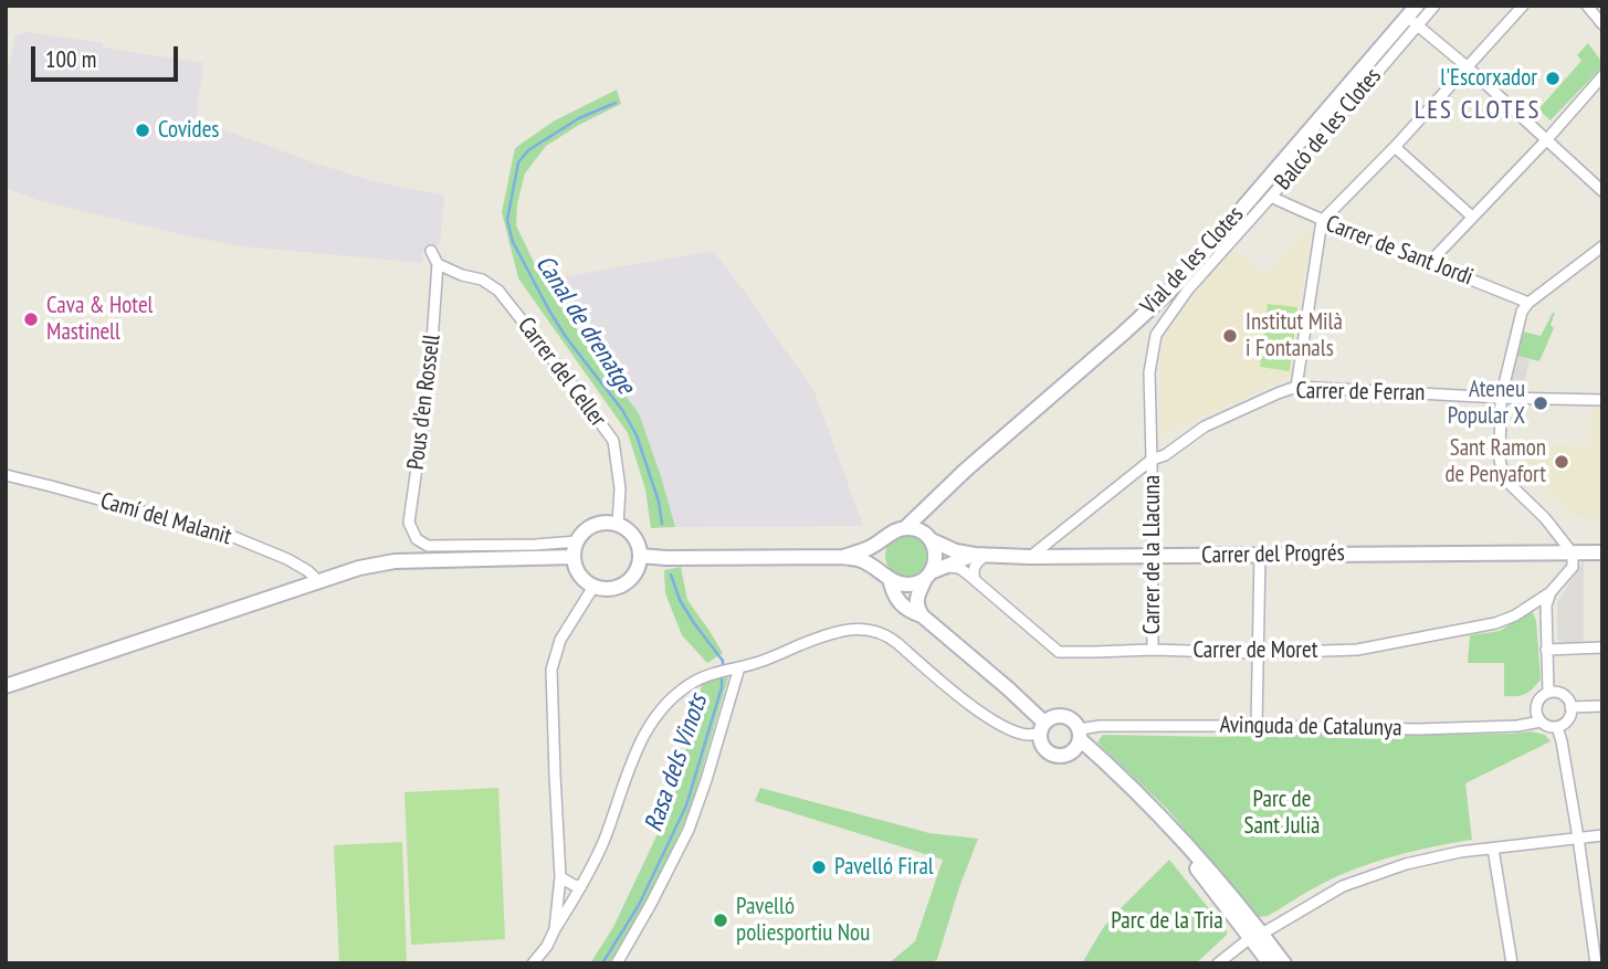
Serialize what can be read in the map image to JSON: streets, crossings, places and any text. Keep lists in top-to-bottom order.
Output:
{
  "streets": {
    "street": [
      "Balcó de les Clotes",
      "Carrer de Sant Jordi",
      "Vial de les Clotes",
      "Carrer del Celler",
      "Carrer de Ferran",
      "Pous d'en Rossell",
      "Camí del Malanit",
      "Carrer de la Llacuna",
      "Carrer del Progrés",
      "Carrer de Moret",
      "Avinguda de Catalunya"
    ]
  },
  "crossings": [
    ["Balcó de les Clotes", "Carrer de Sant Jordi"],
    ["Balcó de les Clotes", "Vial de les Clotes"],
    ["Balcó de les Clotes", "Carrer de Ferran"],
    ["Balcó de les Clotes", "Carrer de la Llacuna"],
    ["Vial de les Clotes", "Carrer del Progrés"],
    ["Vial de les Clotes", "Carrer de Moret"],
    ["Carrer del Celler", "Pous d'en Rossell"],
    ["Carrer de Ferran", "Carrer de la Llacuna"],
    ["Carrer de Ferran", "Carrer del Progrés"],
    ["Carrer de la Llacuna", "Carrer del Progrés"],
    ["Carrer de la Llacuna", "Carrer de Moret"],
    ["Carrer del Progrés", "Carrer de Moret"]
  ],
  "districts": ["LES CLOTES"],
  "water": ["Canal de drenatge", "Rasa dels Vinots"],
  "parks": ["Parc de Sant Julià", "Parc de la Tria"],
  "places": [
    "l'Escorxador",
    "Covides",
    "Cava & Hotel Mastinell",
    "Institut Milà i Fontanals",
    "Ateneu Popular X",
    "Sant Ramon de Penyafort",
    "Pavelló Firal",
    "Pavelló poliesportiu Nou"
  ],
  "scale_bar": "100 m"
}
